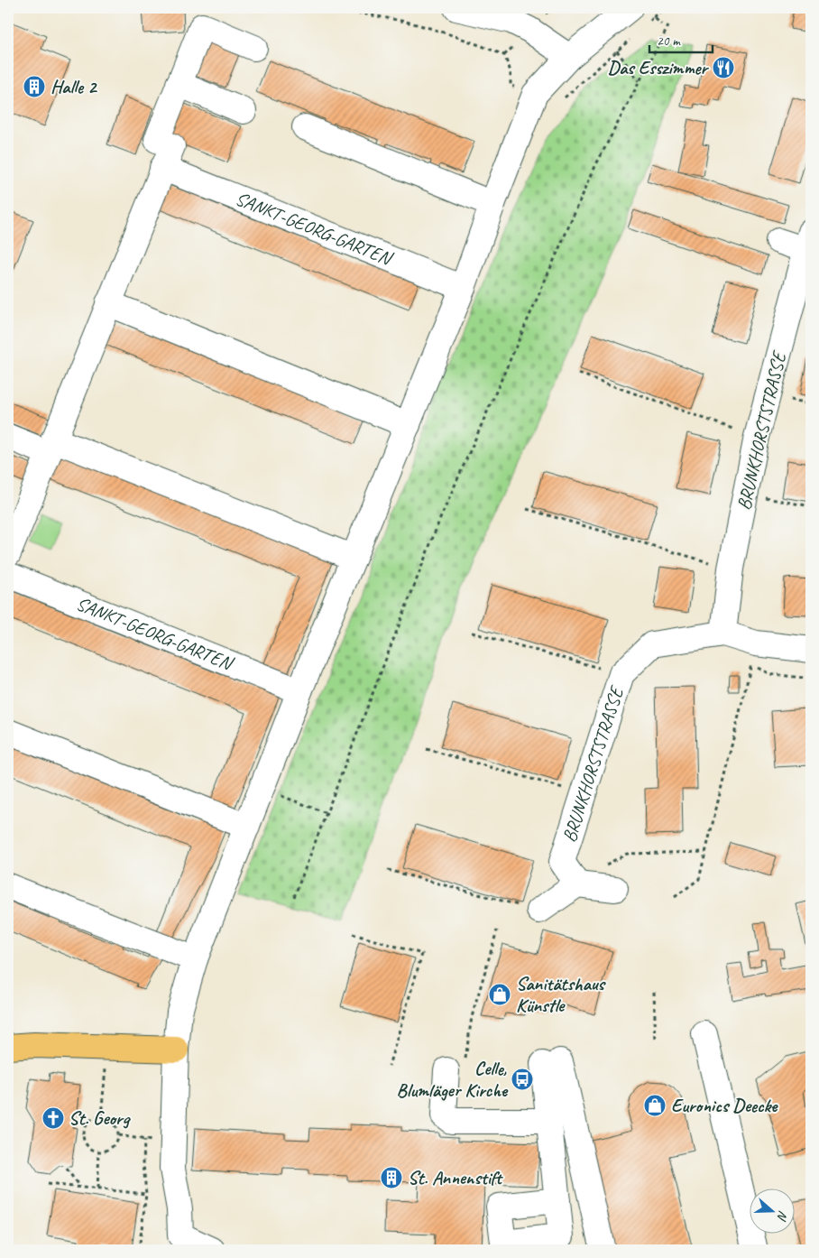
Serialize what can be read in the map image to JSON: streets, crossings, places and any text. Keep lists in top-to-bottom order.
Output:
{
  "streets": {
    "street": ["SANKT-GEORG-GARTEN", "BRUNKHORSTSTRASSE"]
  },
  "places": {
    "restaurant": ["Das Esszimmer"],
    "building": ["Halle 2", "St. Annenstift"],
    "shop": ["Sanitätshaus Künstle", "Euronics Deecke"],
    "bus stop": ["Celle, Blumläger Kirche"],
    "church": ["St. Georg"]
  },
  "scale_bar": "20 m",
  "north": "right"
}
